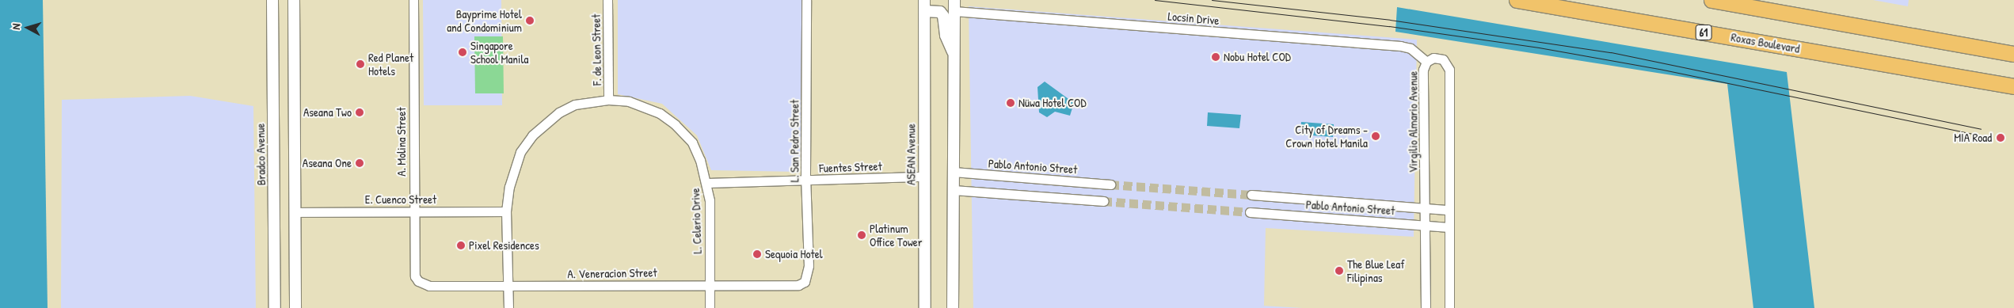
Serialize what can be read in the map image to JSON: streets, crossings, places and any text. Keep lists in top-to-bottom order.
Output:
{
  "streets": {
    "highway": ["61", "Roxas Boulevard"],
    "street": [
      "Locsin Drive",
      "F. de Leon Street",
      "Virgilio Almario Avenue",
      "L. San Pedro Street",
      "A. Molina Street",
      "Bradco Avenue",
      "ASEAN Avenue",
      "Pablo Antonio Street",
      "Fuentes Street",
      "E. Cuenco Street",
      "L. Celerio Drive",
      "A. Veneracion Street"
    ]
  },
  "crossings": [
    ["Locsin Drive", "Virgilio Almario Avenue"],
    ["F. de Leon Street", "L. Celerio Drive"],
    ["Virgilio Almario Avenue", "Pablo Antonio Street"],
    ["L. San Pedro Street", "Fuentes Street"],
    ["L. San Pedro Street", "A. Veneracion Street"],
    ["A. Molina Street", "E. Cuenco Street"],
    ["A. Molina Street", "A. Veneracion Street"],
    ["ASEAN Avenue", "Fuentes Street"],
    ["Fuentes Street", "L. Celerio Drive"],
    ["E. Cuenco Street", "L. Celerio Drive"],
    ["L. Celerio Drive", "A. Veneracion Street"]
  ],
  "places": [
    "Bayprime Hotel and Condominium",
    "Singapore School Manila",
    "Nobu Hotel COD",
    "Red Planet Hotels",
    "Nüwa Hotel COD",
    "Aseana Two",
    "City of Dreams - Crown Hotel Manila",
    "MIA Road",
    "Aseana One",
    "Platinum Office Tower",
    "Pixel Residences",
    "Sequoia Hotel",
    "The Blue Leaf Filipinas"
  ],
  "north": "left"
}
